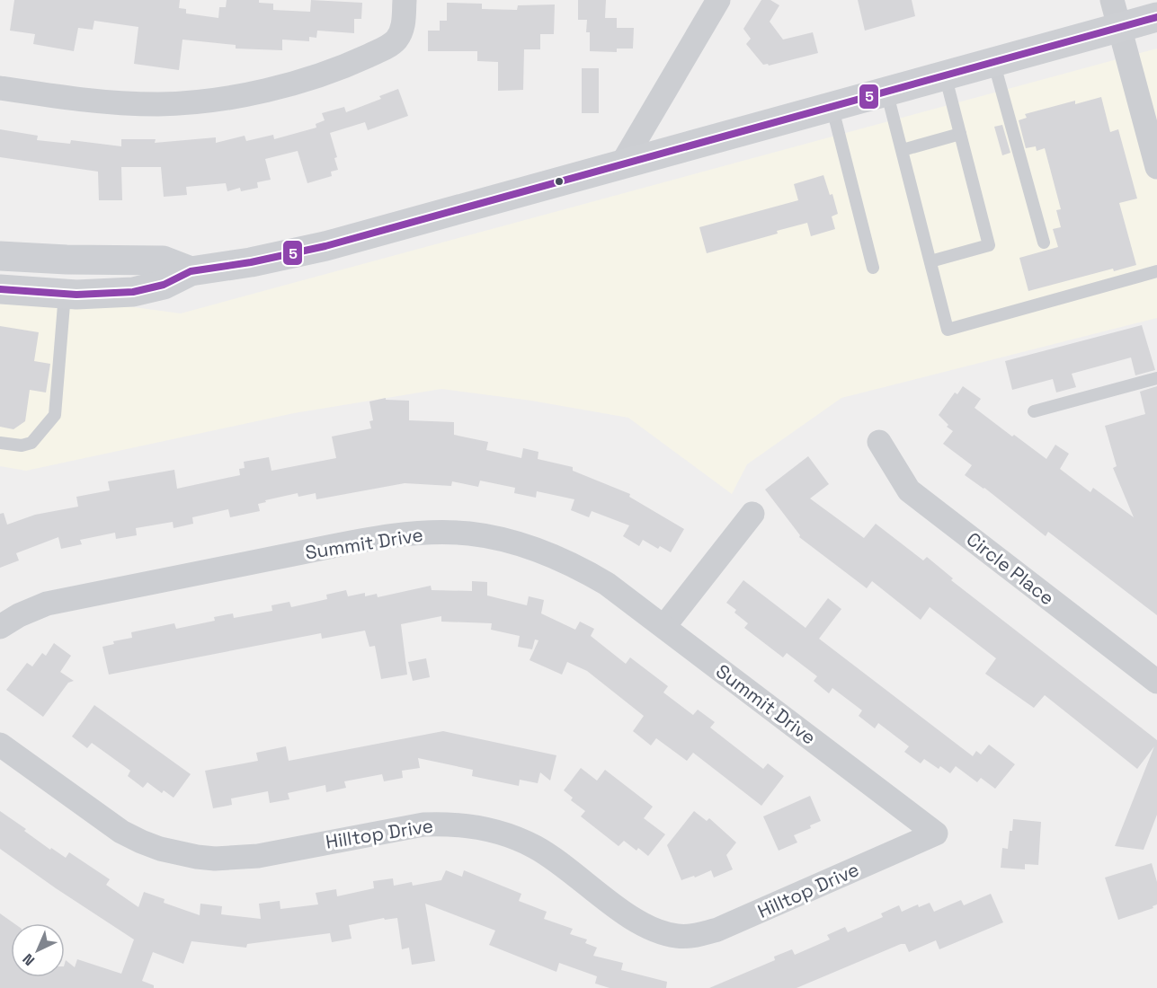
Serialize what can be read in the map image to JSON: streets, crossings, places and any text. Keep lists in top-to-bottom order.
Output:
{
  "streets": {
    "street": ["Summit Drive", "Circle Place", "Hilltop Drive"]
  },
  "crossings": [
    ["Summit Drive", "Hilltop Drive"]
  ],
  "lines": ["transit line 5"],
  "north": "bottom left"
}
